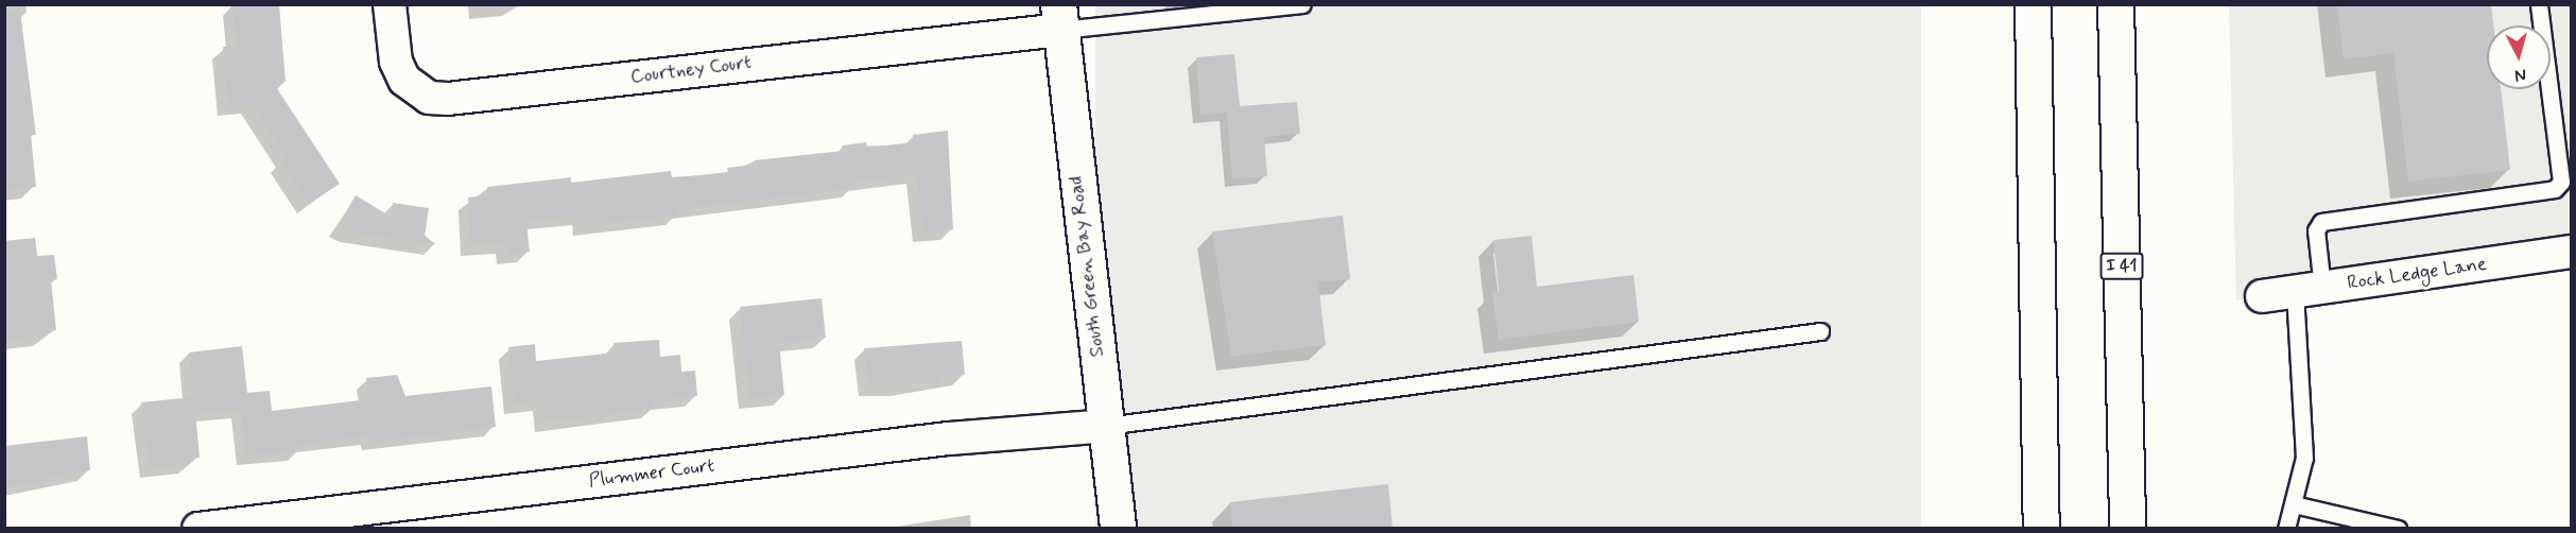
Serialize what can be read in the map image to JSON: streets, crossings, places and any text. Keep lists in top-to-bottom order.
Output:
{
  "streets": {
    "main road": ["South Green Bay Road", "I 41"],
    "street": ["Courtney Court", "Rock Ledge Lane", "Plummer Court"]
  },
  "crossings": [
    ["Courtney Court", "South Green Bay Road"],
    ["South Green Bay Road", "Plummer Court"]
  ],
  "north": "bottom"
}
